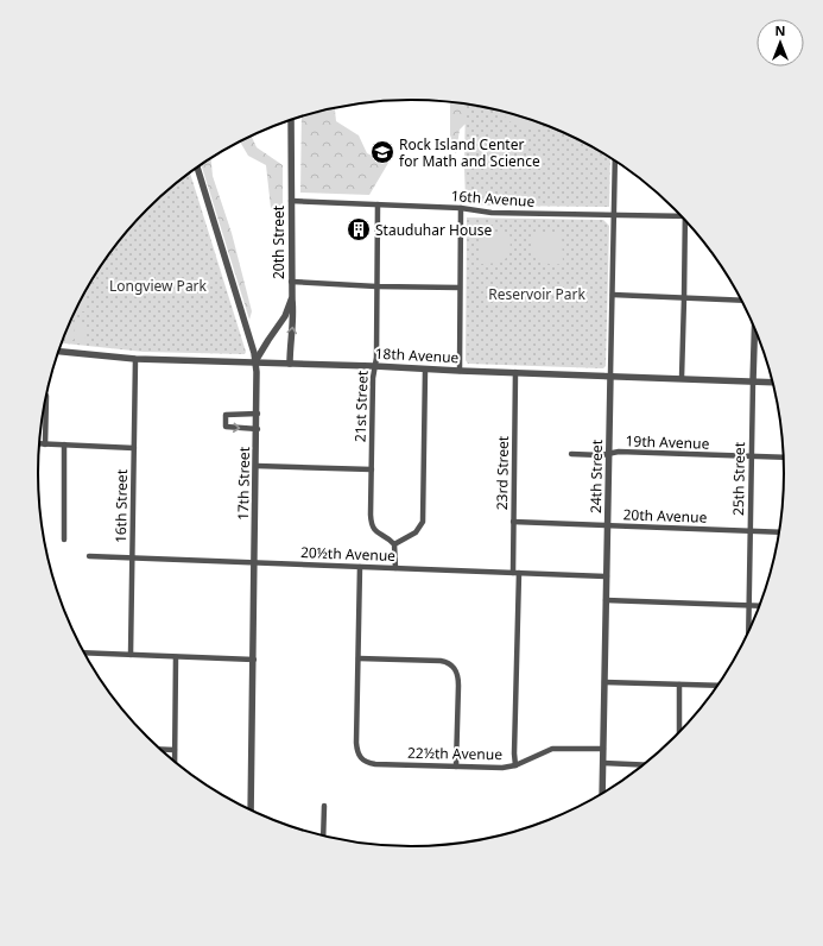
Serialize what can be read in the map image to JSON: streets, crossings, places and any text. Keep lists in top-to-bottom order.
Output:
{
  "streets": {
    "street": [
      "16th Avenue",
      "20th Street",
      "18th Avenue",
      "21st Street",
      "19th Avenue",
      "23rd Street",
      "24th Street",
      "25th Street",
      "17th Street",
      "16th Street",
      "20th Avenue",
      "20½th Avenue",
      "22½th Avenue"
    ]
  },
  "crossings": [
    ["16th Avenue", "20th Street"],
    ["16th Avenue", "21st Street"],
    ["16th Avenue", "24th Street"],
    ["20th Street", "18th Avenue"],
    ["20th Street", "17th Street"],
    ["18th Avenue", "21st Street"],
    ["18th Avenue", "23rd Street"],
    ["18th Avenue", "24th Street"],
    ["18th Avenue", "25th Street"],
    ["18th Avenue", "17th Street"],
    ["18th Avenue", "16th Street"],
    ["19th Avenue", "24th Street"],
    ["19th Avenue", "25th Street"],
    ["23rd Street", "20th Avenue"],
    ["23rd Street", "20½th Avenue"],
    ["23rd Street", "22½th Avenue"],
    ["24th Street", "20th Avenue"],
    ["24th Street", "20½th Avenue"],
    ["24th Street", "22½th Avenue"],
    ["25th Street", "20th Avenue"],
    ["17th Street", "20½th Avenue"],
    ["16th Street", "20½th Avenue"]
  ],
  "parks": ["Longview Park", "Reservoir Park"],
  "places": {
    "school or university": ["Rock Island Center for Math and Science"],
    "building": ["Stauduhar House"]
  },
  "north": "top"
}
